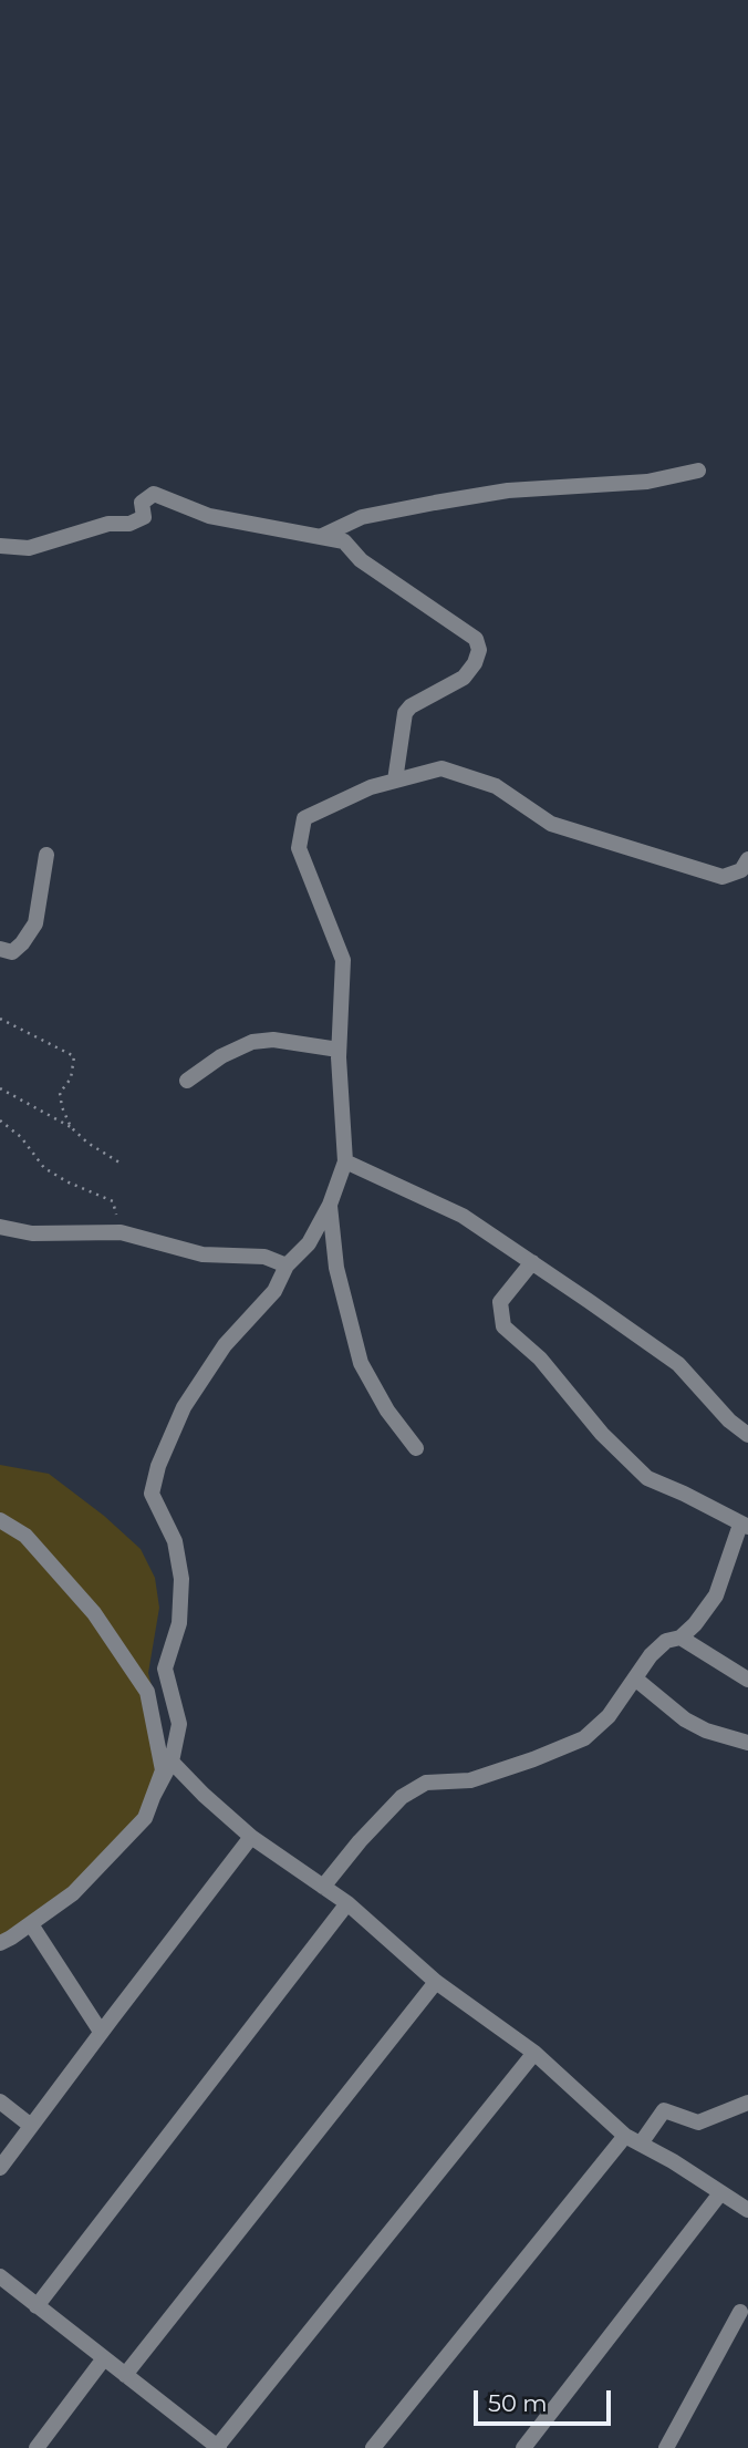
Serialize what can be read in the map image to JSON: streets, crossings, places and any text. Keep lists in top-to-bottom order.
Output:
{
  "scale_bar": "50 m"
}
